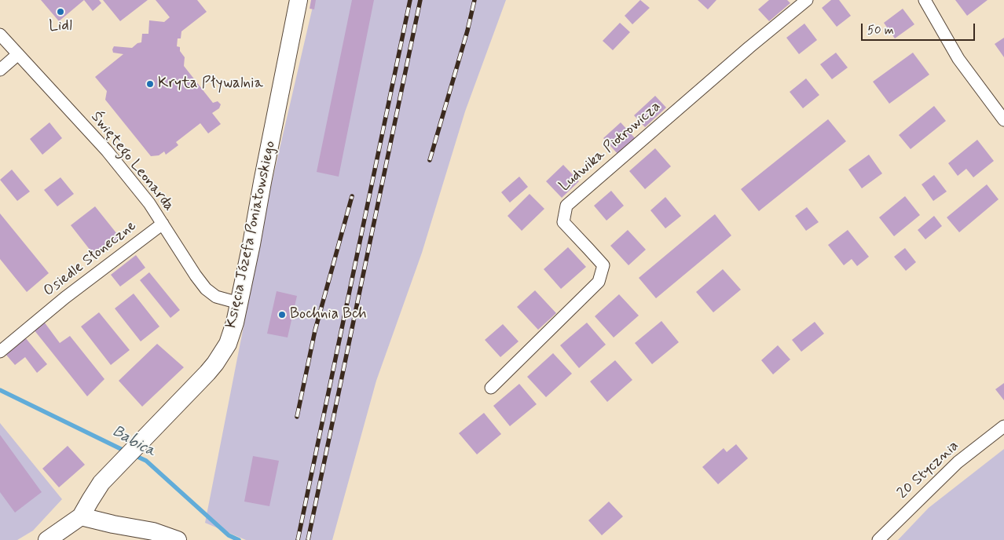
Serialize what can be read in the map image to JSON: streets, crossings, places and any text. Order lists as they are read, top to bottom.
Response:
{
  "streets": {
    "main road": ["Księcia Józefa Poniatowskiego"],
    "street": [
      "Ludwika Piotrowicza",
      "Świętego Leonarda",
      "Osiedle Słoneczne",
      "20 Stycznia"
    ]
  },
  "crossings": [
    ["Świętego Leonarda", "Księcia Józefa Poniatowskiego"],
    ["Świętego Leonarda", "Osiedle Słoneczne"]
  ],
  "water": ["Babica"],
  "places": ["Lidl", "Kryta Pływalnia", "Bochnia Bch"],
  "scale_bar": "50 m"
}
